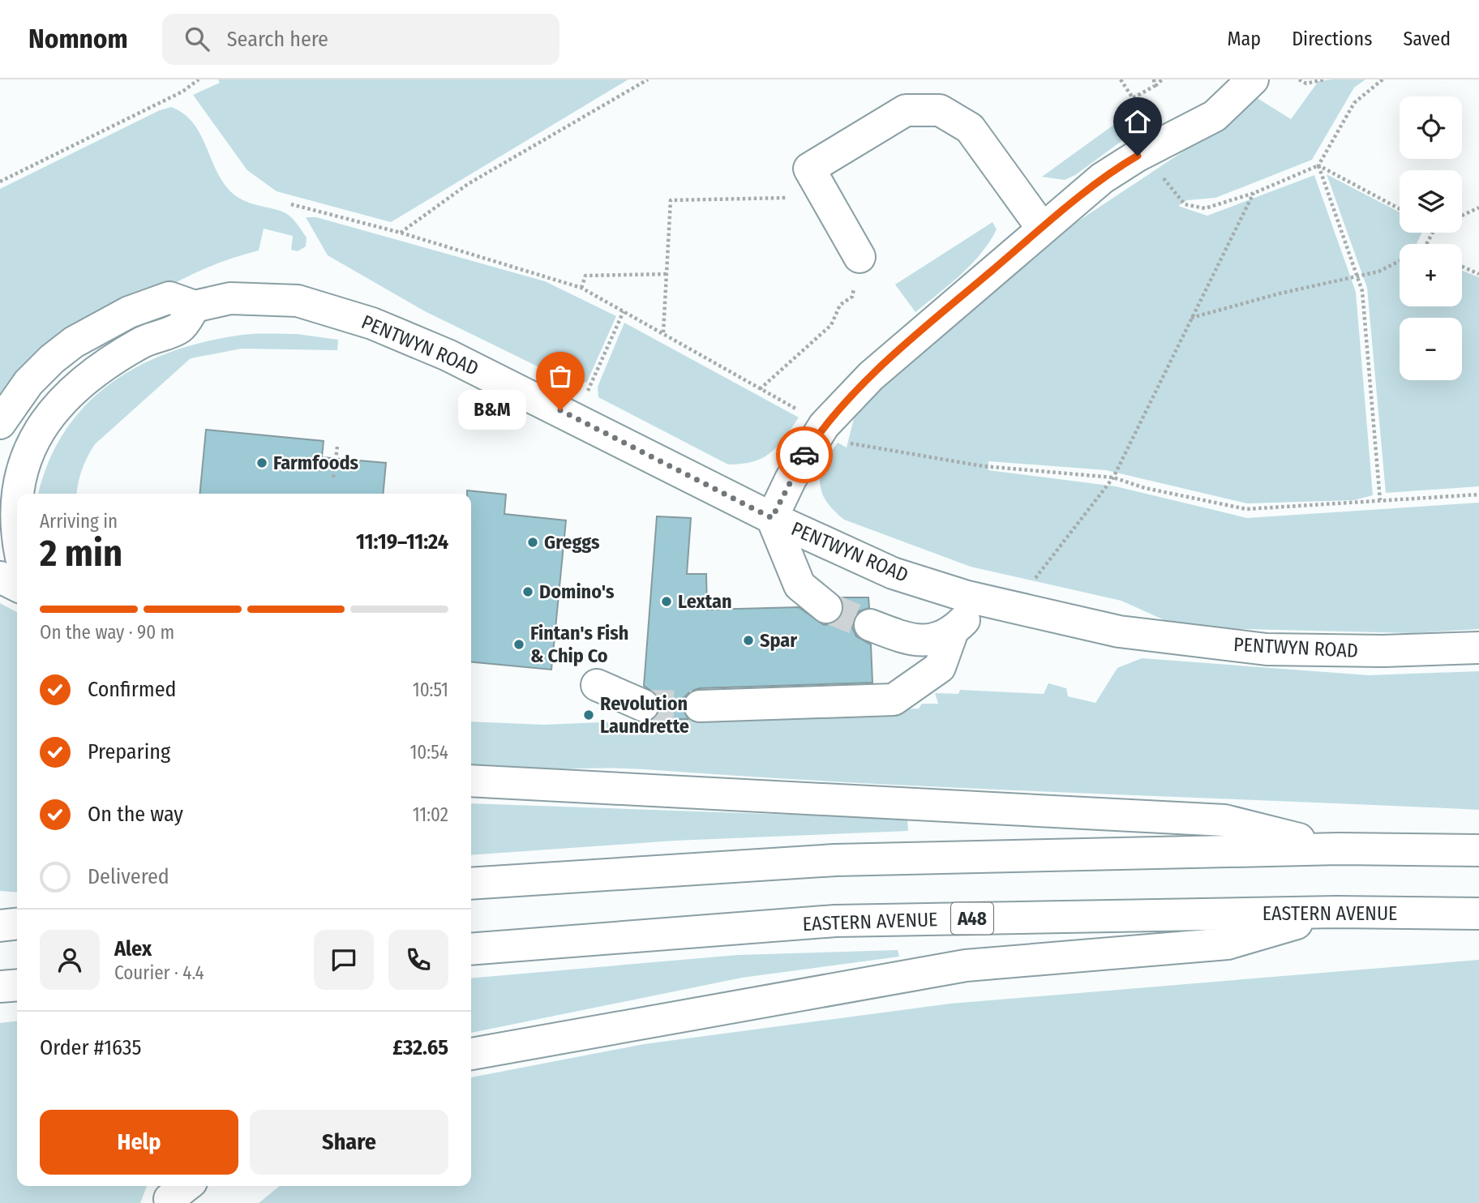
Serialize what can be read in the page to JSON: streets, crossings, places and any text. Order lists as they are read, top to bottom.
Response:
{
  "streets": {
    "main road": ["PENTWYN ROAD", "EASTERN AVENUE", "A48"]
  },
  "places": [
    "B&M",
    "Farmfoods",
    "Greggs",
    "Domino's",
    "Lextan",
    "Spar",
    "Fintan's Fish & Chip Co",
    "Revolution Laundrette"
  ],
  "page": {
    "header": "Nomnom",
    "search": "Search here",
    "nav": ["Map", "Directions", "Saved"],
    "map_buttons": ["+", "−"],
    "bubble": "B&M",
    "heading": ["2 min", "Arriving in", "11:19–11:24"],
    "panel": [
      "Alex",
      "Courier · 4.4",
      "Order #1635",
      "£32.65"
    ],
    "bar": "On the way · 90 m",
    "list": [
      ["Confirmed", "10:51"],
      ["Preparing", "10:54"],
      ["On the way", "11:02"],
      "Delivered"
    ],
    "buttons": ["Help", "Share"]
  }
}
